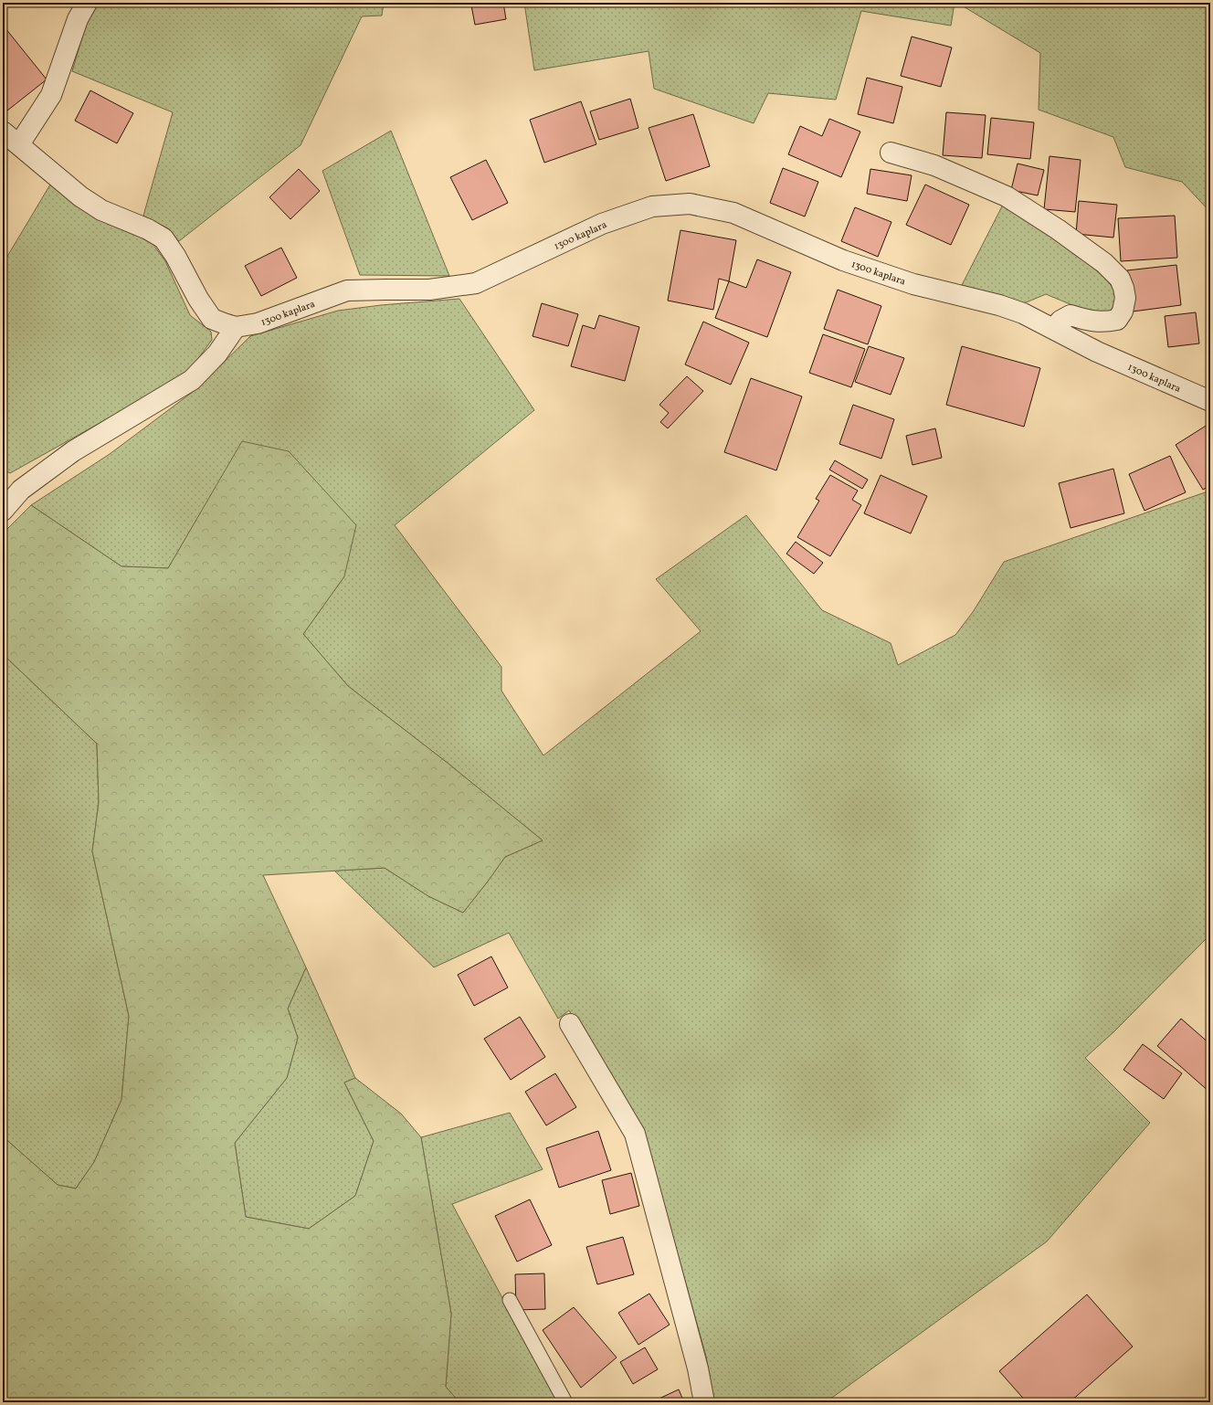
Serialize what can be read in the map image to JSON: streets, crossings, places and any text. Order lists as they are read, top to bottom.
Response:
{
  "streets": {
    "street": ["1300 kaplara"]
  }
}
